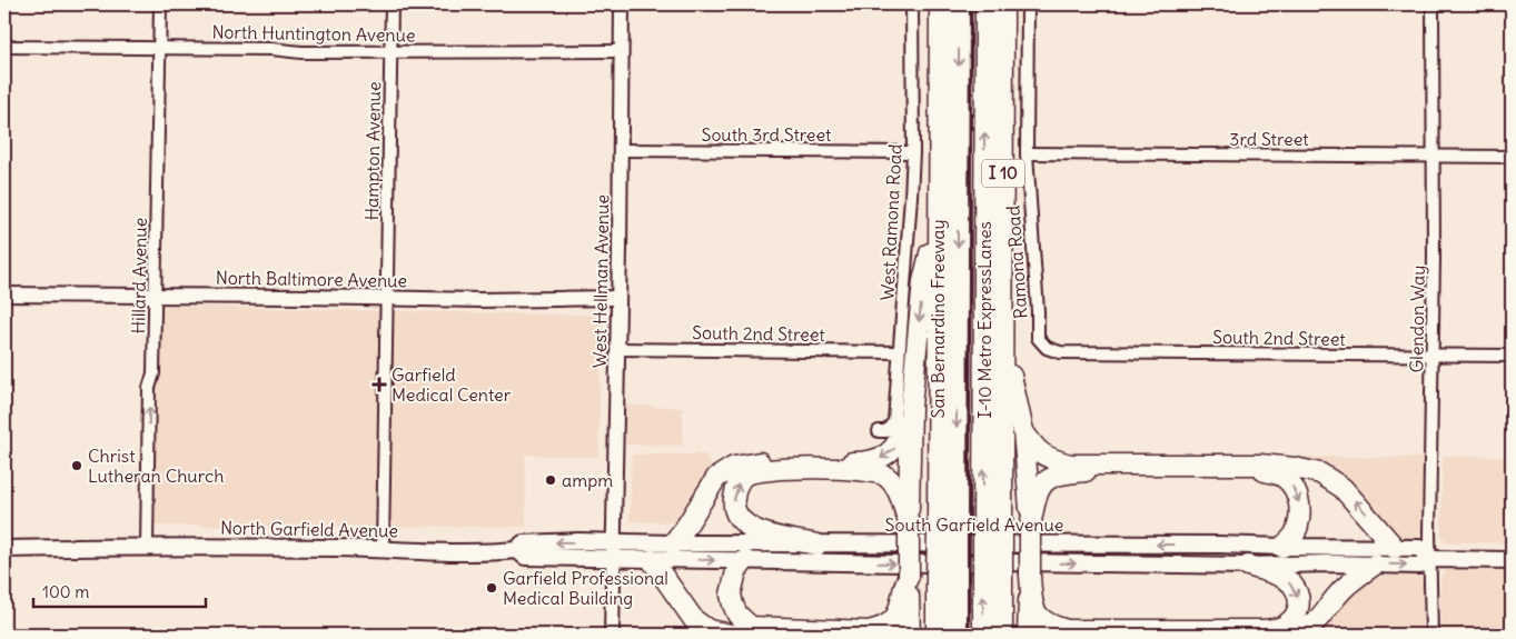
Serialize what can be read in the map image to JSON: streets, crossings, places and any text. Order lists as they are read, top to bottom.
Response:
{
  "streets": {
    "highway": ["I 10", "San Bernardino Freeway", "I-10 Metro ExpressLanes"],
    "main road": ["South Garfield Avenue", "North Garfield Avenue"],
    "street": [
      "North Huntington Avenue",
      "South 3rd Street",
      "3rd Street",
      "Hampton Avenue",
      "West Ramona Road",
      "Ramona Road",
      "Hillard Avenue",
      "North Baltimore Avenue",
      "West Hellman Avenue",
      "Glendon Way",
      "South 2nd Street"
    ]
  },
  "crossings": [
    ["North Huntington Avenue", "Hampton Avenue"],
    ["North Huntington Avenue", "Hillard Avenue"],
    ["North Huntington Avenue", "West Hellman Avenue"],
    ["South 3rd Street", "West Ramona Road"],
    ["South 3rd Street", "West Hellman Avenue"],
    ["3rd Street", "Ramona Road"],
    ["3rd Street", "Glendon Way"],
    ["Hampton Avenue", "North Baltimore Avenue"],
    ["I 10", "I-10 Metro ExpressLanes"],
    ["West Ramona Road", "South 2nd Street"],
    ["Ramona Road", "South 2nd Street"],
    ["Hillard Avenue", "North Baltimore Avenue"],
    ["Hillard Avenue", "North Garfield Avenue"],
    ["North Baltimore Avenue", "West Hellman Avenue"],
    ["West Hellman Avenue", "South 2nd Street"],
    ["West Hellman Avenue", "South Garfield Avenue"],
    ["West Hellman Avenue", "North Garfield Avenue"],
    ["San Bernardino Freeway", "I-10 Metro ExpressLanes"],
    ["Glendon Way", "South 2nd Street"],
    ["Glendon Way", "South Garfield Avenue"],
    ["South Garfield Avenue", "North Garfield Avenue"]
  ],
  "one_way": ["Hillard Avenue"],
  "places": {
    "health": ["Garfield Medical Center"],
    "other": ["Christ Lutheran Church", "ampm", "Garfield Professional Medical Building"]
  },
  "scale_bar": "100 m"
}
